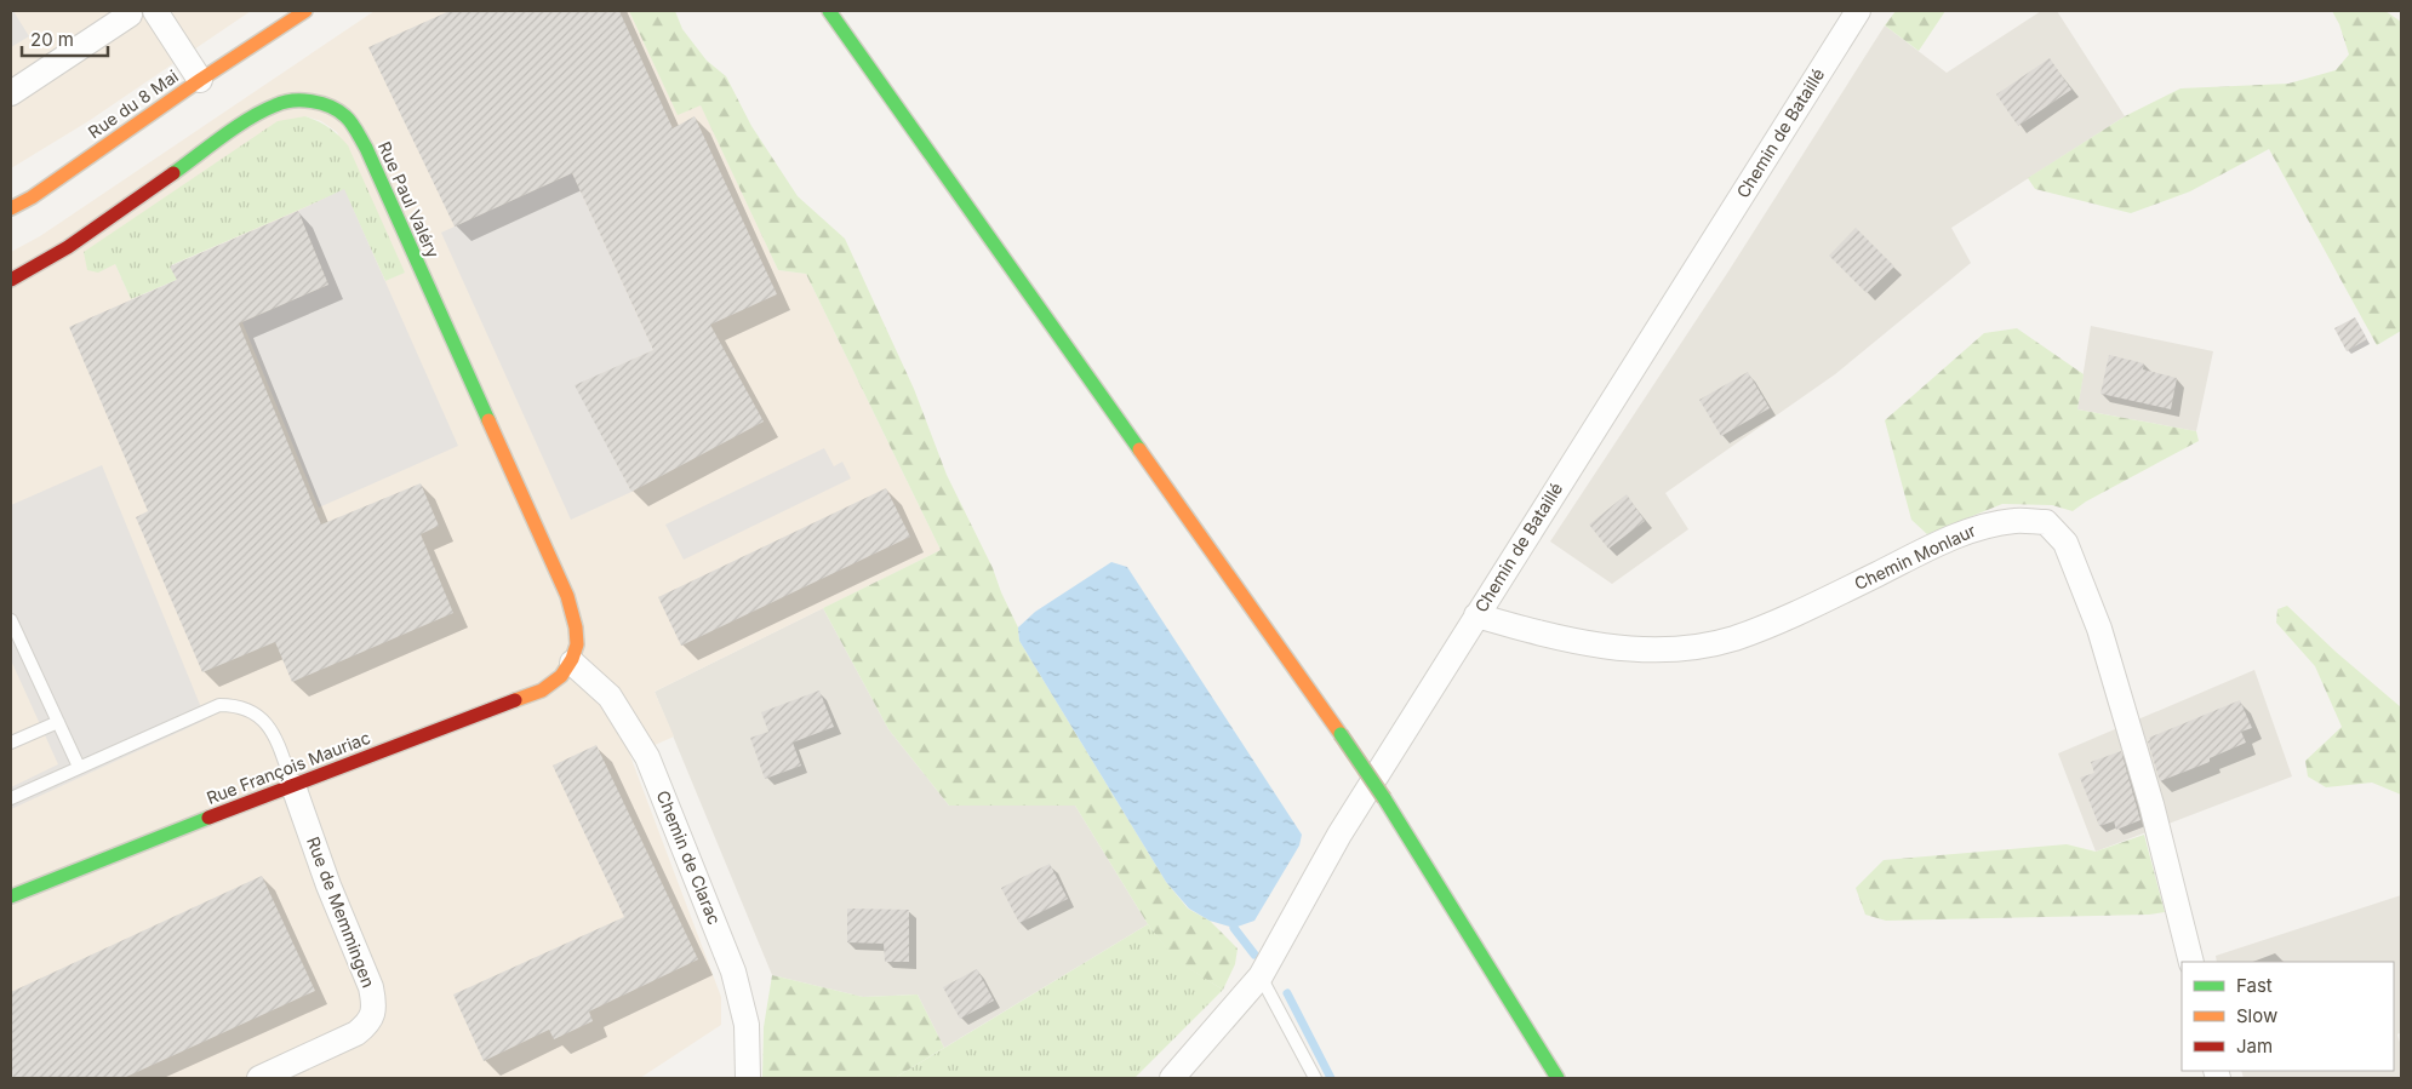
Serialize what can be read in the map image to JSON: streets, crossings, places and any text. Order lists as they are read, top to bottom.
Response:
{
  "streets": {
    "main road": ["Rue du 8 Mai", "Rue Paul Valéry", "Rue François Mauriac"],
    "street": [
      "Chemin de Bataillé",
      "Chemin Monlaur",
      "Chemin de Clarac",
      "Rue de Memmingen"
    ]
  },
  "crossings": [
    ["Chemin de Bataillé", "Chemin Monlaur"],
    ["Rue Paul Valéry", "Rue François Mauriac"],
    ["Rue Paul Valéry", "Chemin de Clarac"],
    ["Rue François Mauriac", "Chemin de Clarac"],
    ["Rue François Mauriac", "Rue de Memmingen"]
  ],
  "legend": ["Fast", "Slow", "Jam"],
  "scale_bar": "20 m"
}
